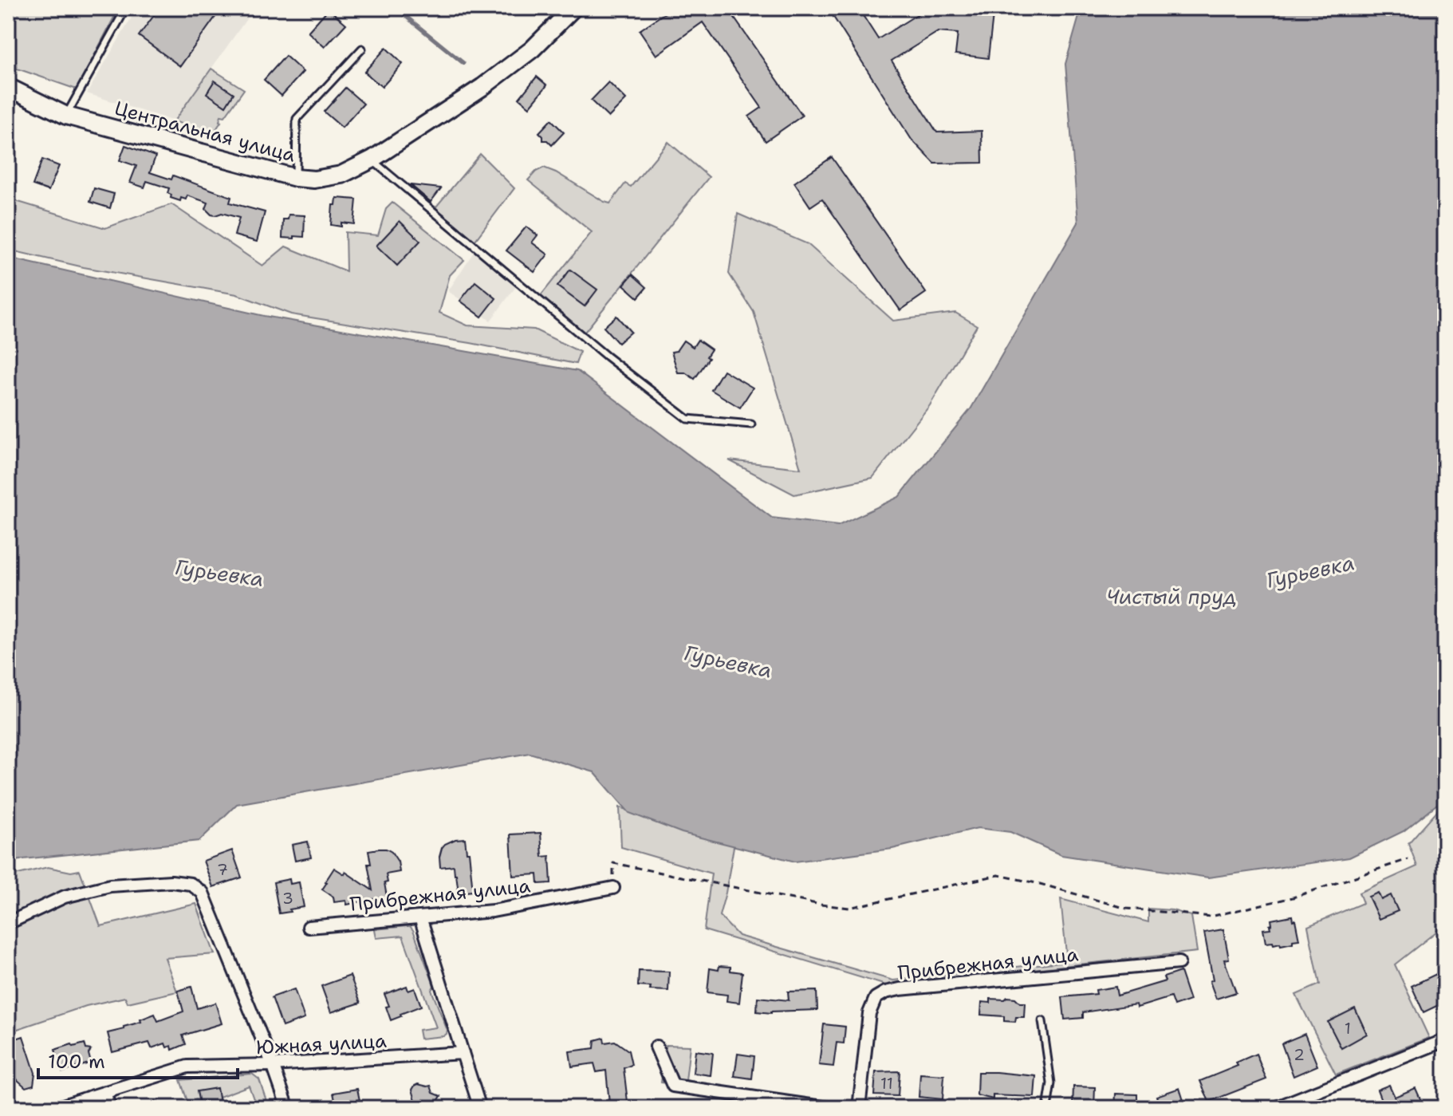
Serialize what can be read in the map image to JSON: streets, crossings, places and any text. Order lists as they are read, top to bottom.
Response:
{
  "streets": {
    "main road": ["Центральная улица"],
    "street": ["Прибрежная улица", "Южная улица"]
  },
  "water": ["Гурьевка", "Чистый пруд"],
  "house_numbers": [
    "7",
    "3",
    "1",
    "2",
    "11"
  ],
  "scale_bar": "100 m"
}
